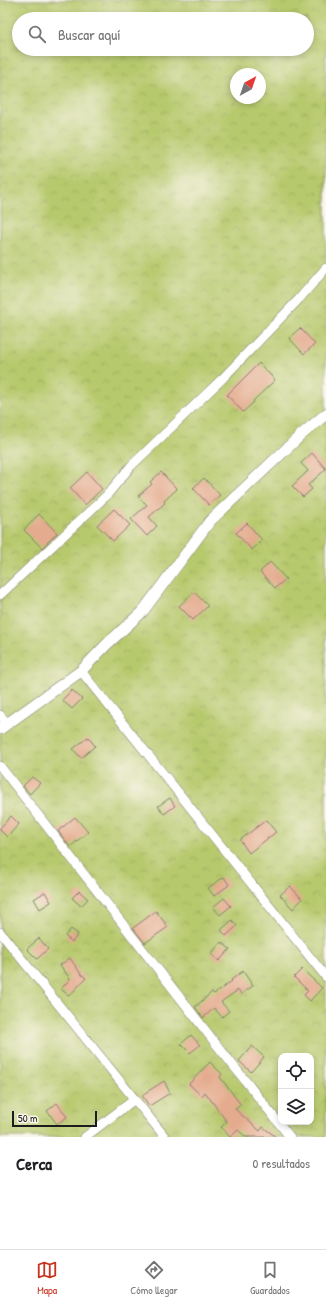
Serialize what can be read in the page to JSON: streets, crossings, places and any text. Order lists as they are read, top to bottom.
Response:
{
  "scale_bar": "50 m",
  "north": "top right",
  "page": {
    "search": "Buscar aquí",
    "scale": "50 m",
    "heading": ["Cerca", "0 resultados"],
    "nav": ["Mapa", "Cómo llegar", "Guardados"]
  }
}
